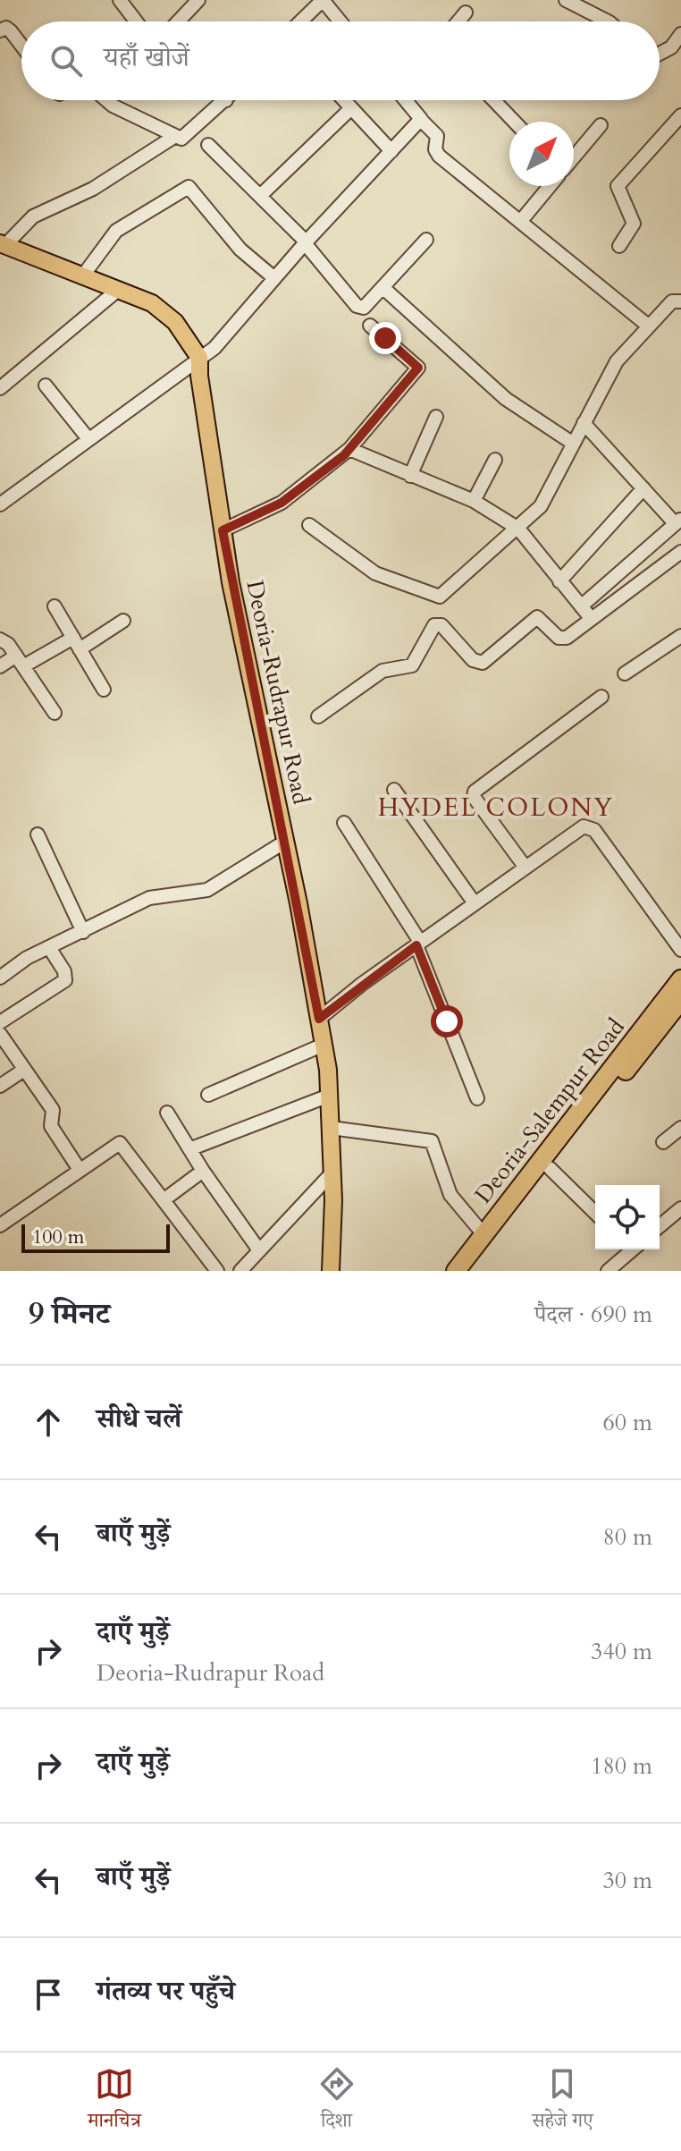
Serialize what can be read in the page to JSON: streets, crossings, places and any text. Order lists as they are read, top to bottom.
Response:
{
  "streets": {
    "highway": ["Deoria-Salempur Road"],
    "main road": ["Deoria-Rudrapur Road"]
  },
  "districts": ["HYDEL COLONY"],
  "scale_bar": "100 m",
  "north": "top right",
  "page": {
    "search": "यहाँ खोजें",
    "scale": "100 m",
    "heading": ["9 मिनट", "पैदल · 690 m"],
    "list": [
      ["सीधे चलें", "60 m"],
      ["बाएँ मुड़ें", "80 m"],
      ["दाएँ मुड़ें", "Deoria-Rudrapur Road", "340 m"],
      ["दाएँ मुड़ें", "180 m"],
      ["बाएँ मुड़ें", "30 m"],
      "गंतव्य पर पहुँचे"
    ],
    "nav": ["मानचित्र", "दिशा", "सहेजे गए"]
  }
}
